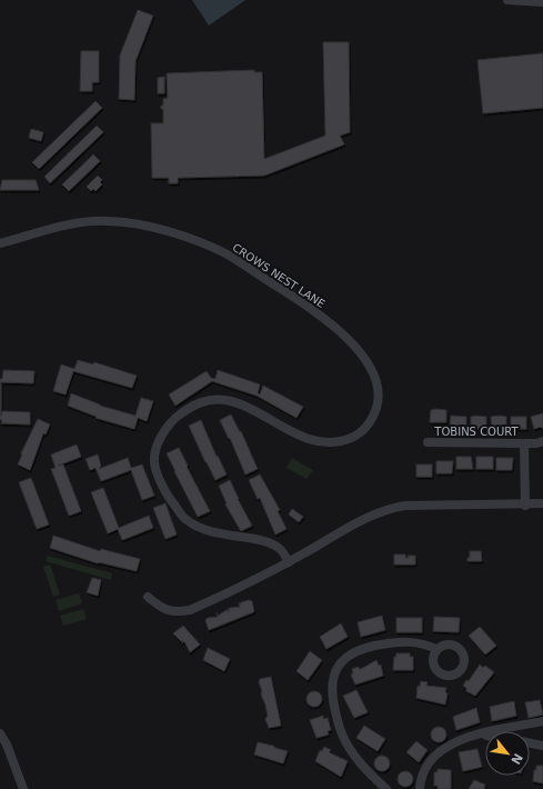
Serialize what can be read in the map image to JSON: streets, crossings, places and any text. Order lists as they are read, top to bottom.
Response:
{
  "streets": {
    "street": ["CROWS NEST LANE", "TOBINS COURT"]
  },
  "north": "bottom right"
}
